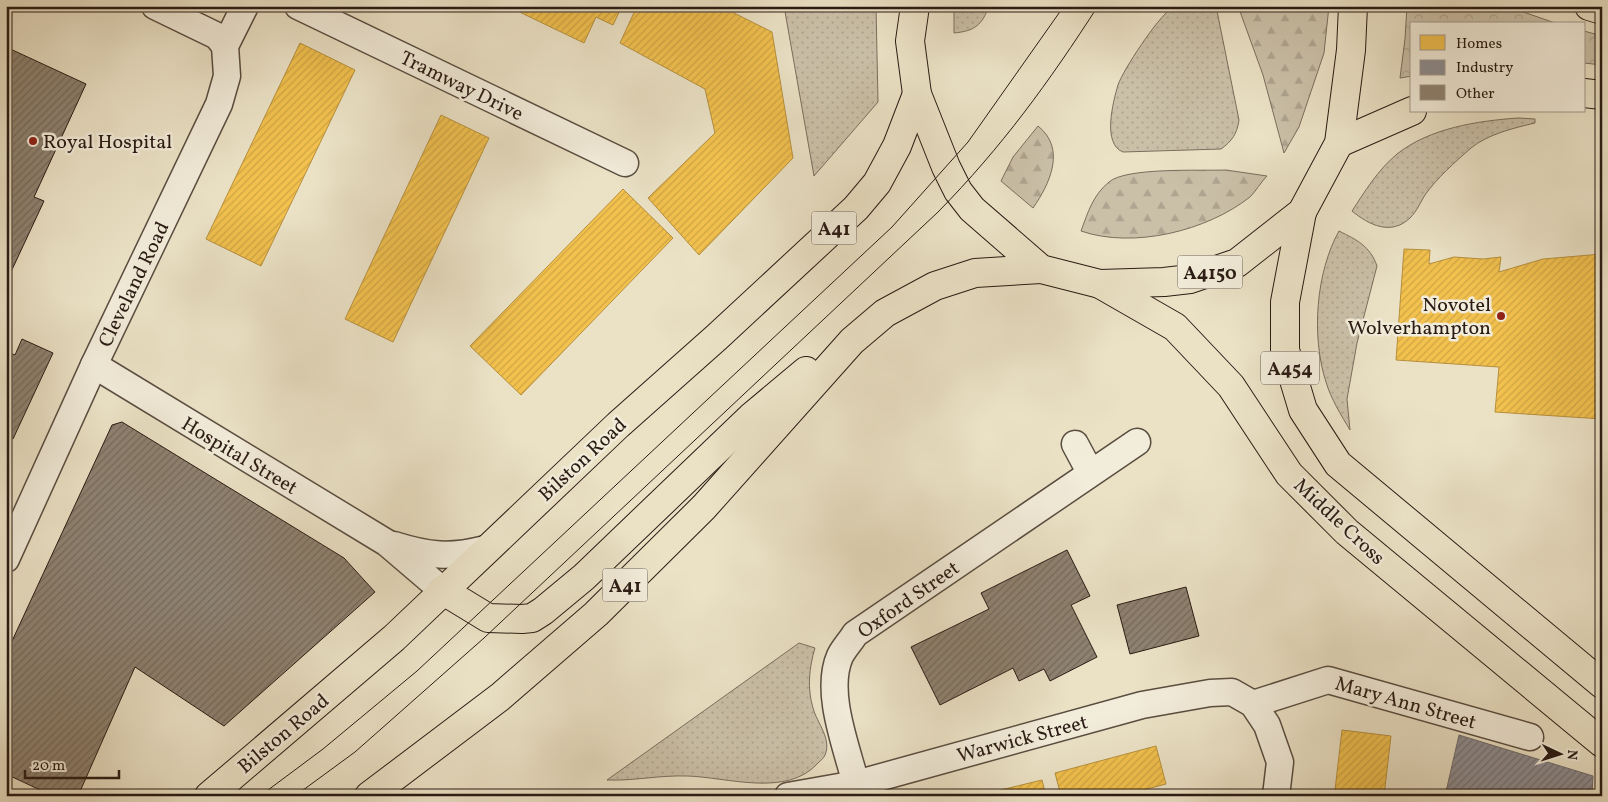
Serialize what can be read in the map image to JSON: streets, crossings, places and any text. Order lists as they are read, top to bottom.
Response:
{
  "streets": {
    "highway": [
      "A41",
      "A4150",
      "A454",
      "Bilston Road",
      "Middle Cross"
    ],
    "street": [
      "Tramway Drive",
      "Cleveland Road",
      "Hospital Street",
      "Oxford Street",
      "Mary Ann Street",
      "Warwick Street"
    ]
  },
  "crossings": [
    ["A41", "A4150"],
    ["A4150", "Bilston Road"],
    ["A4150", "Middle Cross"],
    ["Cleveland Road", "Hospital Street"],
    ["Oxford Street", "Warwick Street"],
    ["Mary Ann Street", "Warwick Street"]
  ],
  "places": ["Royal Hospital", "Novotel Wolverhampton"],
  "legend": ["Homes", "Industry", "Other"],
  "scale_bar": "20 m",
  "north": "right"
}
